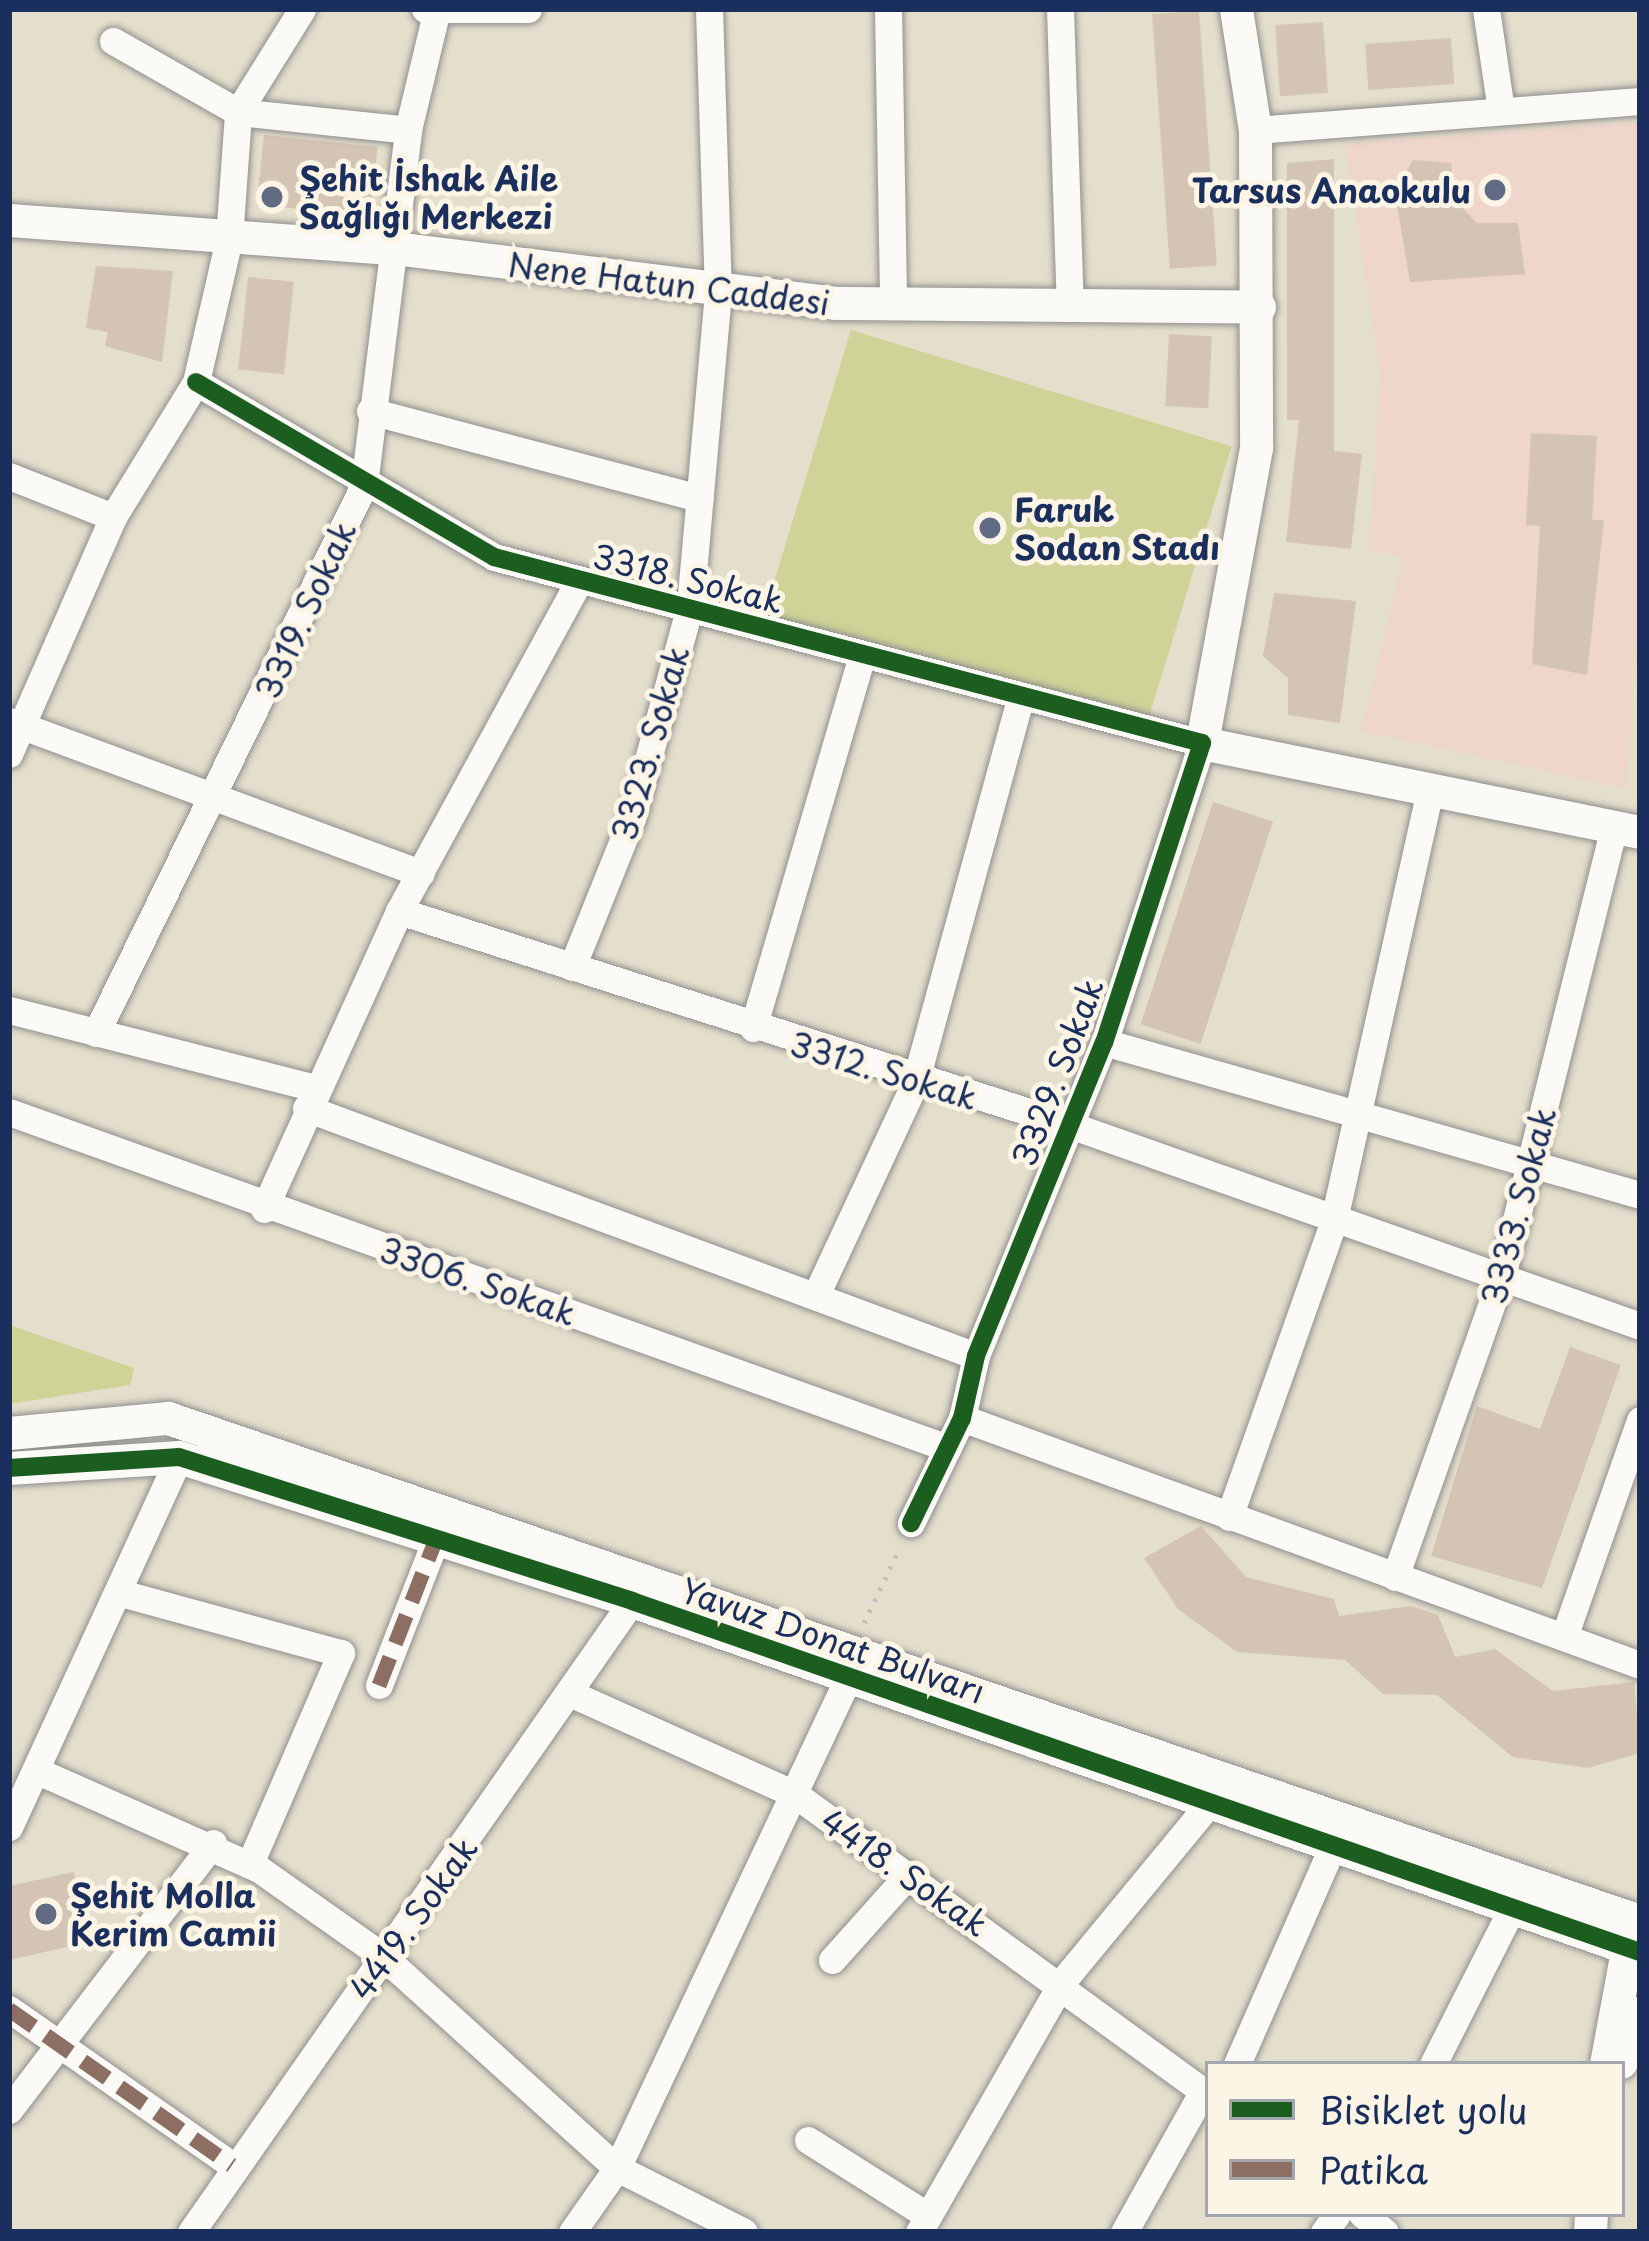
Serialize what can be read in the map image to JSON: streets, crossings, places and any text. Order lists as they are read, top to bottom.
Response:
{
  "streets": {
    "street": [
      "Nene Hatun Caddesi",
      "3318. Sokak",
      "3319. Sokak",
      "3323. Sokak",
      "3312. Sokak",
      "3329. Sokak",
      "3333. Sokak",
      "3306. Sokak",
      "Yavuz Donat Bulvarı",
      "4418. Sokak",
      "4419. Sokak"
    ]
  },
  "crossings": [
    ["Nene Hatun Caddesi", "3319. Sokak"],
    ["Nene Hatun Caddesi", "3323. Sokak"],
    ["3318. Sokak", "3319. Sokak"],
    ["3318. Sokak", "3323. Sokak"],
    ["3318. Sokak", "3329. Sokak"],
    ["3323. Sokak", "3312. Sokak"],
    ["3312. Sokak", "3329. Sokak"],
    ["3312. Sokak", "3333. Sokak"],
    ["3329. Sokak", "3306. Sokak"],
    ["Yavuz Donat Bulvarı", "4419. Sokak"],
    ["4418. Sokak", "4419. Sokak"]
  ],
  "places": [
    "Tarsus Anaokulu",
    "Şehit İshak Aile Sağlığı Merkezi",
    "Faruk Sodan Stadı",
    "Şehit Molla Kerim Camii"
  ],
  "legend": ["Bisiklet yolu", "Patika"]
}
